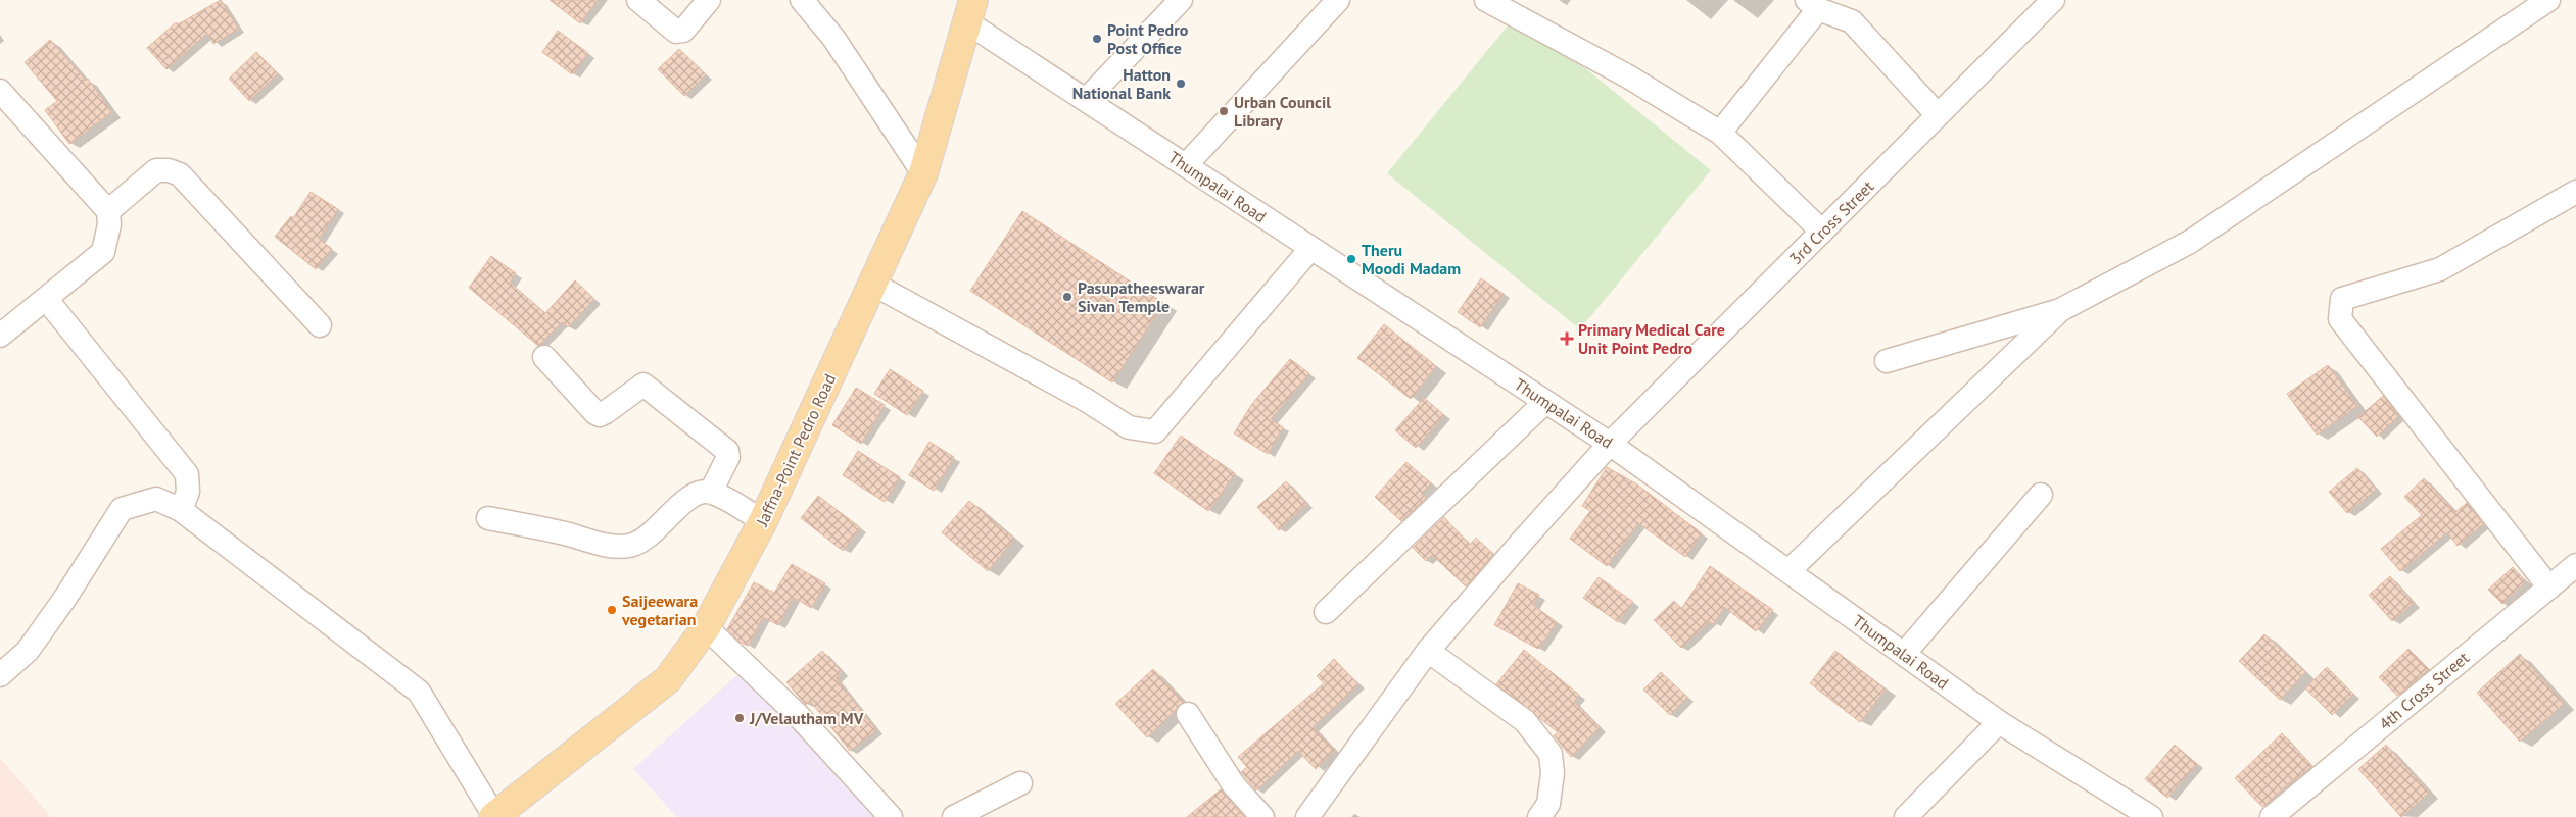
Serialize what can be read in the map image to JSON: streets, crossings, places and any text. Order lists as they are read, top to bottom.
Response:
{
  "streets": {
    "main road": ["Jaffna-Point Pedro Road"],
    "street": ["Thumpalai Road", "3rd Cross Street", "4th Cross Street"]
  },
  "crossings": [
    ["Thumpalai Road", "3rd Cross Street"],
    ["Thumpalai Road", "Jaffna-Point Pedro Road"]
  ],
  "places": {
    "other": [
      "Point Pedro Post Office",
      "Hatton National Bank",
      "Urban Council Library",
      "Theru Moodi Madam",
      "Pasupatheeswarar Sivan Temple",
      "Saijeewara vegetarian",
      "J/Velautham MV"
    ],
    "health": ["Primary Medical Care Unit Point Pedro"]
  }
}
